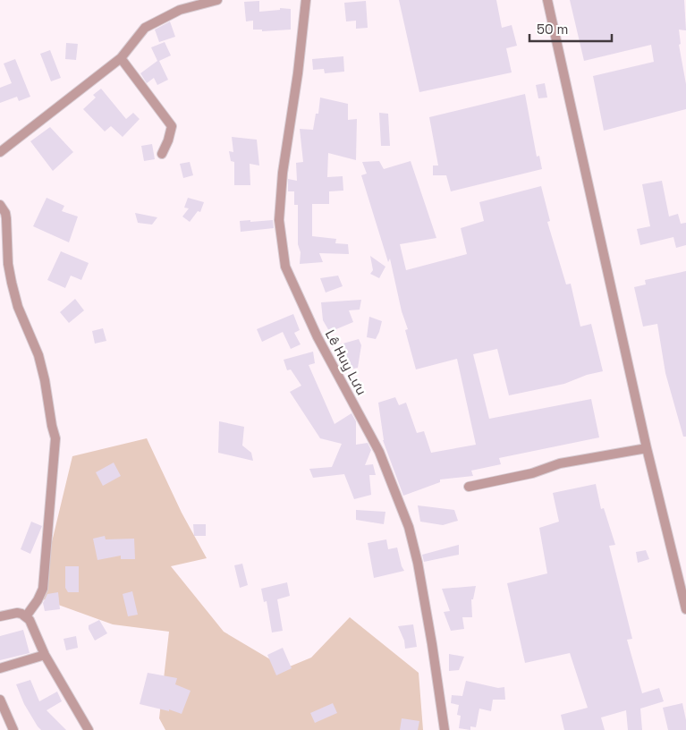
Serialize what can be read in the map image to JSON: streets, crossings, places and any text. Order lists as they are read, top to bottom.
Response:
{
  "streets": {
    "street": ["Lê Huy Lưu"]
  },
  "scale_bar": "50 m"
}
